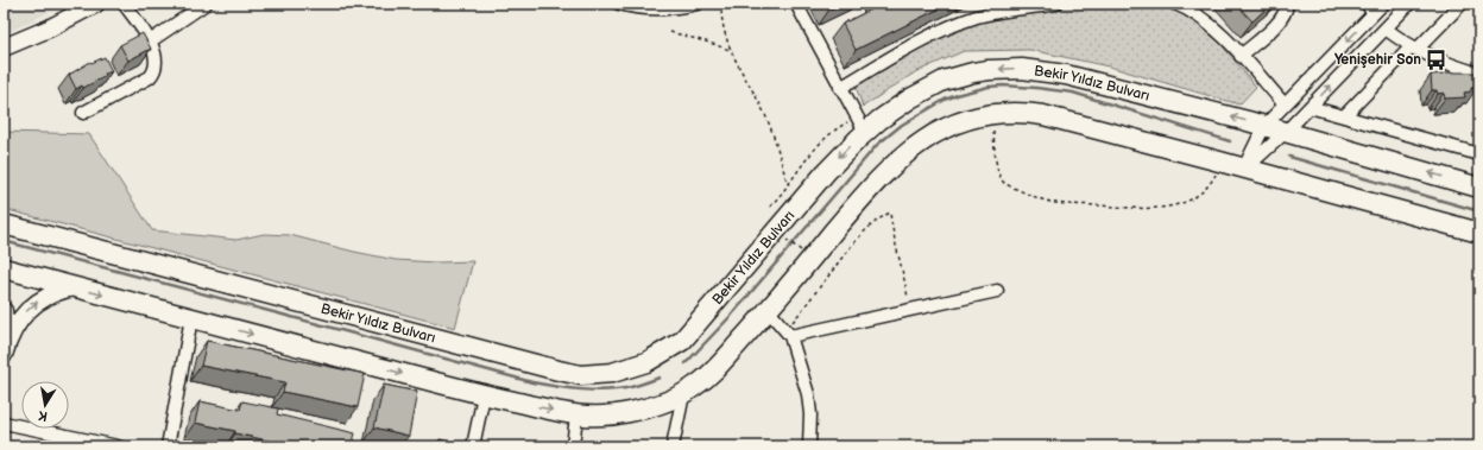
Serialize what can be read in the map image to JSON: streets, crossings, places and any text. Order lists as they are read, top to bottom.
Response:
{
  "streets": {
    "main road": ["Bekir Yıldız Bulvarı"]
  },
  "places": {
    "bus stop": ["Yenişehir Son"]
  },
  "north": "bottom"
}
